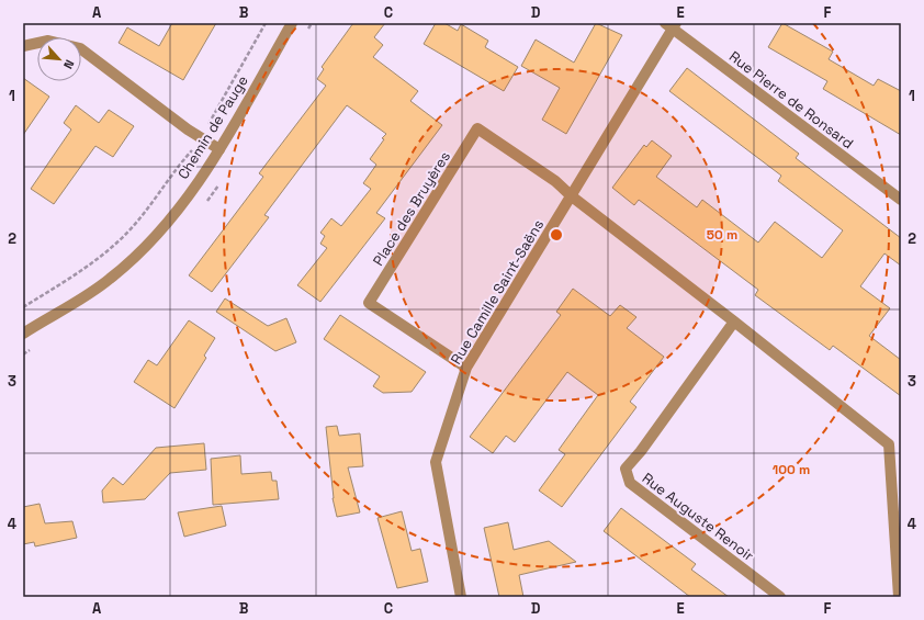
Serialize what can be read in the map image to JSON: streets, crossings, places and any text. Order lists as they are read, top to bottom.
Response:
{
  "streets": {
    "street": [
      "Rue Pierre de Ronsard",
      "Chemin de Pauge",
      "Place des Bruyères",
      "Rue Camille Saint-Saëns",
      "Rue Auguste Renoir"
    ]
  },
  "crossings": [
    ["Rue Pierre de Ronsard", "Rue Camille Saint-Saëns"],
    ["Place des Bruyères", "Rue Camille Saint-Saëns"]
  ],
  "north": "bottom right",
  "grid": {
    "columns": [
      "A",
      "B",
      "C",
      "D",
      "E",
      "F"
    ],
    "rows": [
      "1",
      "2",
      "3",
      "4"
    ]
  },
  "rings": ["50 m", "100 m"]
}
